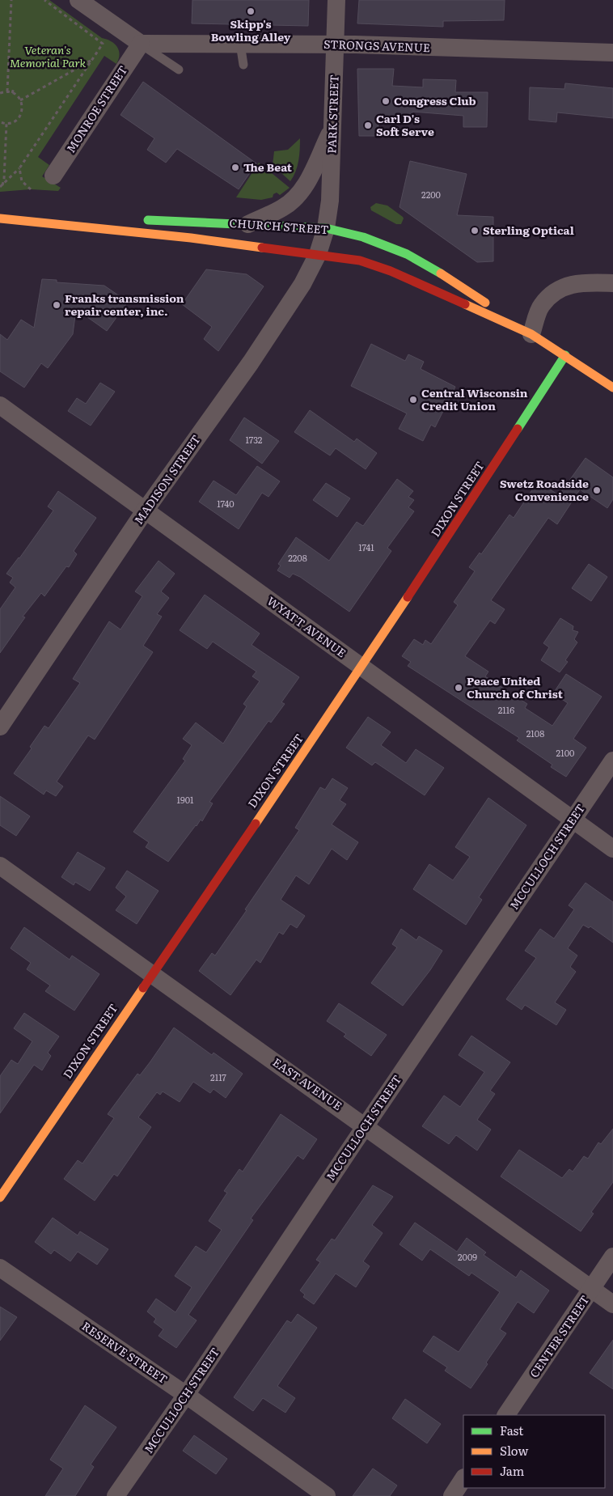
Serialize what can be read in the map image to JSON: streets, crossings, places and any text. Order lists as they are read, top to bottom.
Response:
{
  "streets": {
    "main road": ["CHURCH STREET", "DIXON STREET"],
    "street": [
      "STRONGS AVENUE",
      "MONROE STREET",
      "PARK STREET",
      "MADISON STREET",
      "WYATT AVENUE",
      "MCCULLOCH STREET",
      "EAST AVENUE",
      "CENTER STREET",
      "RESERVE STREET"
    ]
  },
  "crossings": [
    ["STRONGS AVENUE", "MONROE STREET"],
    ["STRONGS AVENUE", "PARK STREET"],
    ["PARK STREET", "CHURCH STREET"],
    ["PARK STREET", "MADISON STREET"],
    ["CHURCH STREET", "MADISON STREET"],
    ["MADISON STREET", "WYATT AVENUE"],
    ["DIXON STREET", "WYATT AVENUE"],
    ["DIXON STREET", "EAST AVENUE"],
    ["WYATT AVENUE", "MCCULLOCH STREET"],
    ["MCCULLOCH STREET", "EAST AVENUE"],
    ["MCCULLOCH STREET", "RESERVE STREET"],
    ["EAST AVENUE", "CENTER STREET"]
  ],
  "parks": ["Veteran's Memorial Park"],
  "places": [
    "Skipp's Bowling Alley",
    "Congress Club",
    "Carl D's Soft Serve",
    "The Beat",
    "Sterling Optical",
    "Franks transmission repair center, inc.",
    "Central Wisconsin Credit Union",
    "Swetz Roadside Convenience",
    "Peace United Church of Christ"
  ],
  "house_numbers": [
    "2200",
    "1732",
    "1740",
    "1741",
    "2208",
    "2116",
    "2108",
    "2100",
    "1901",
    "2117",
    "2009"
  ],
  "legend": ["Fast", "Slow", "Jam"]
}
